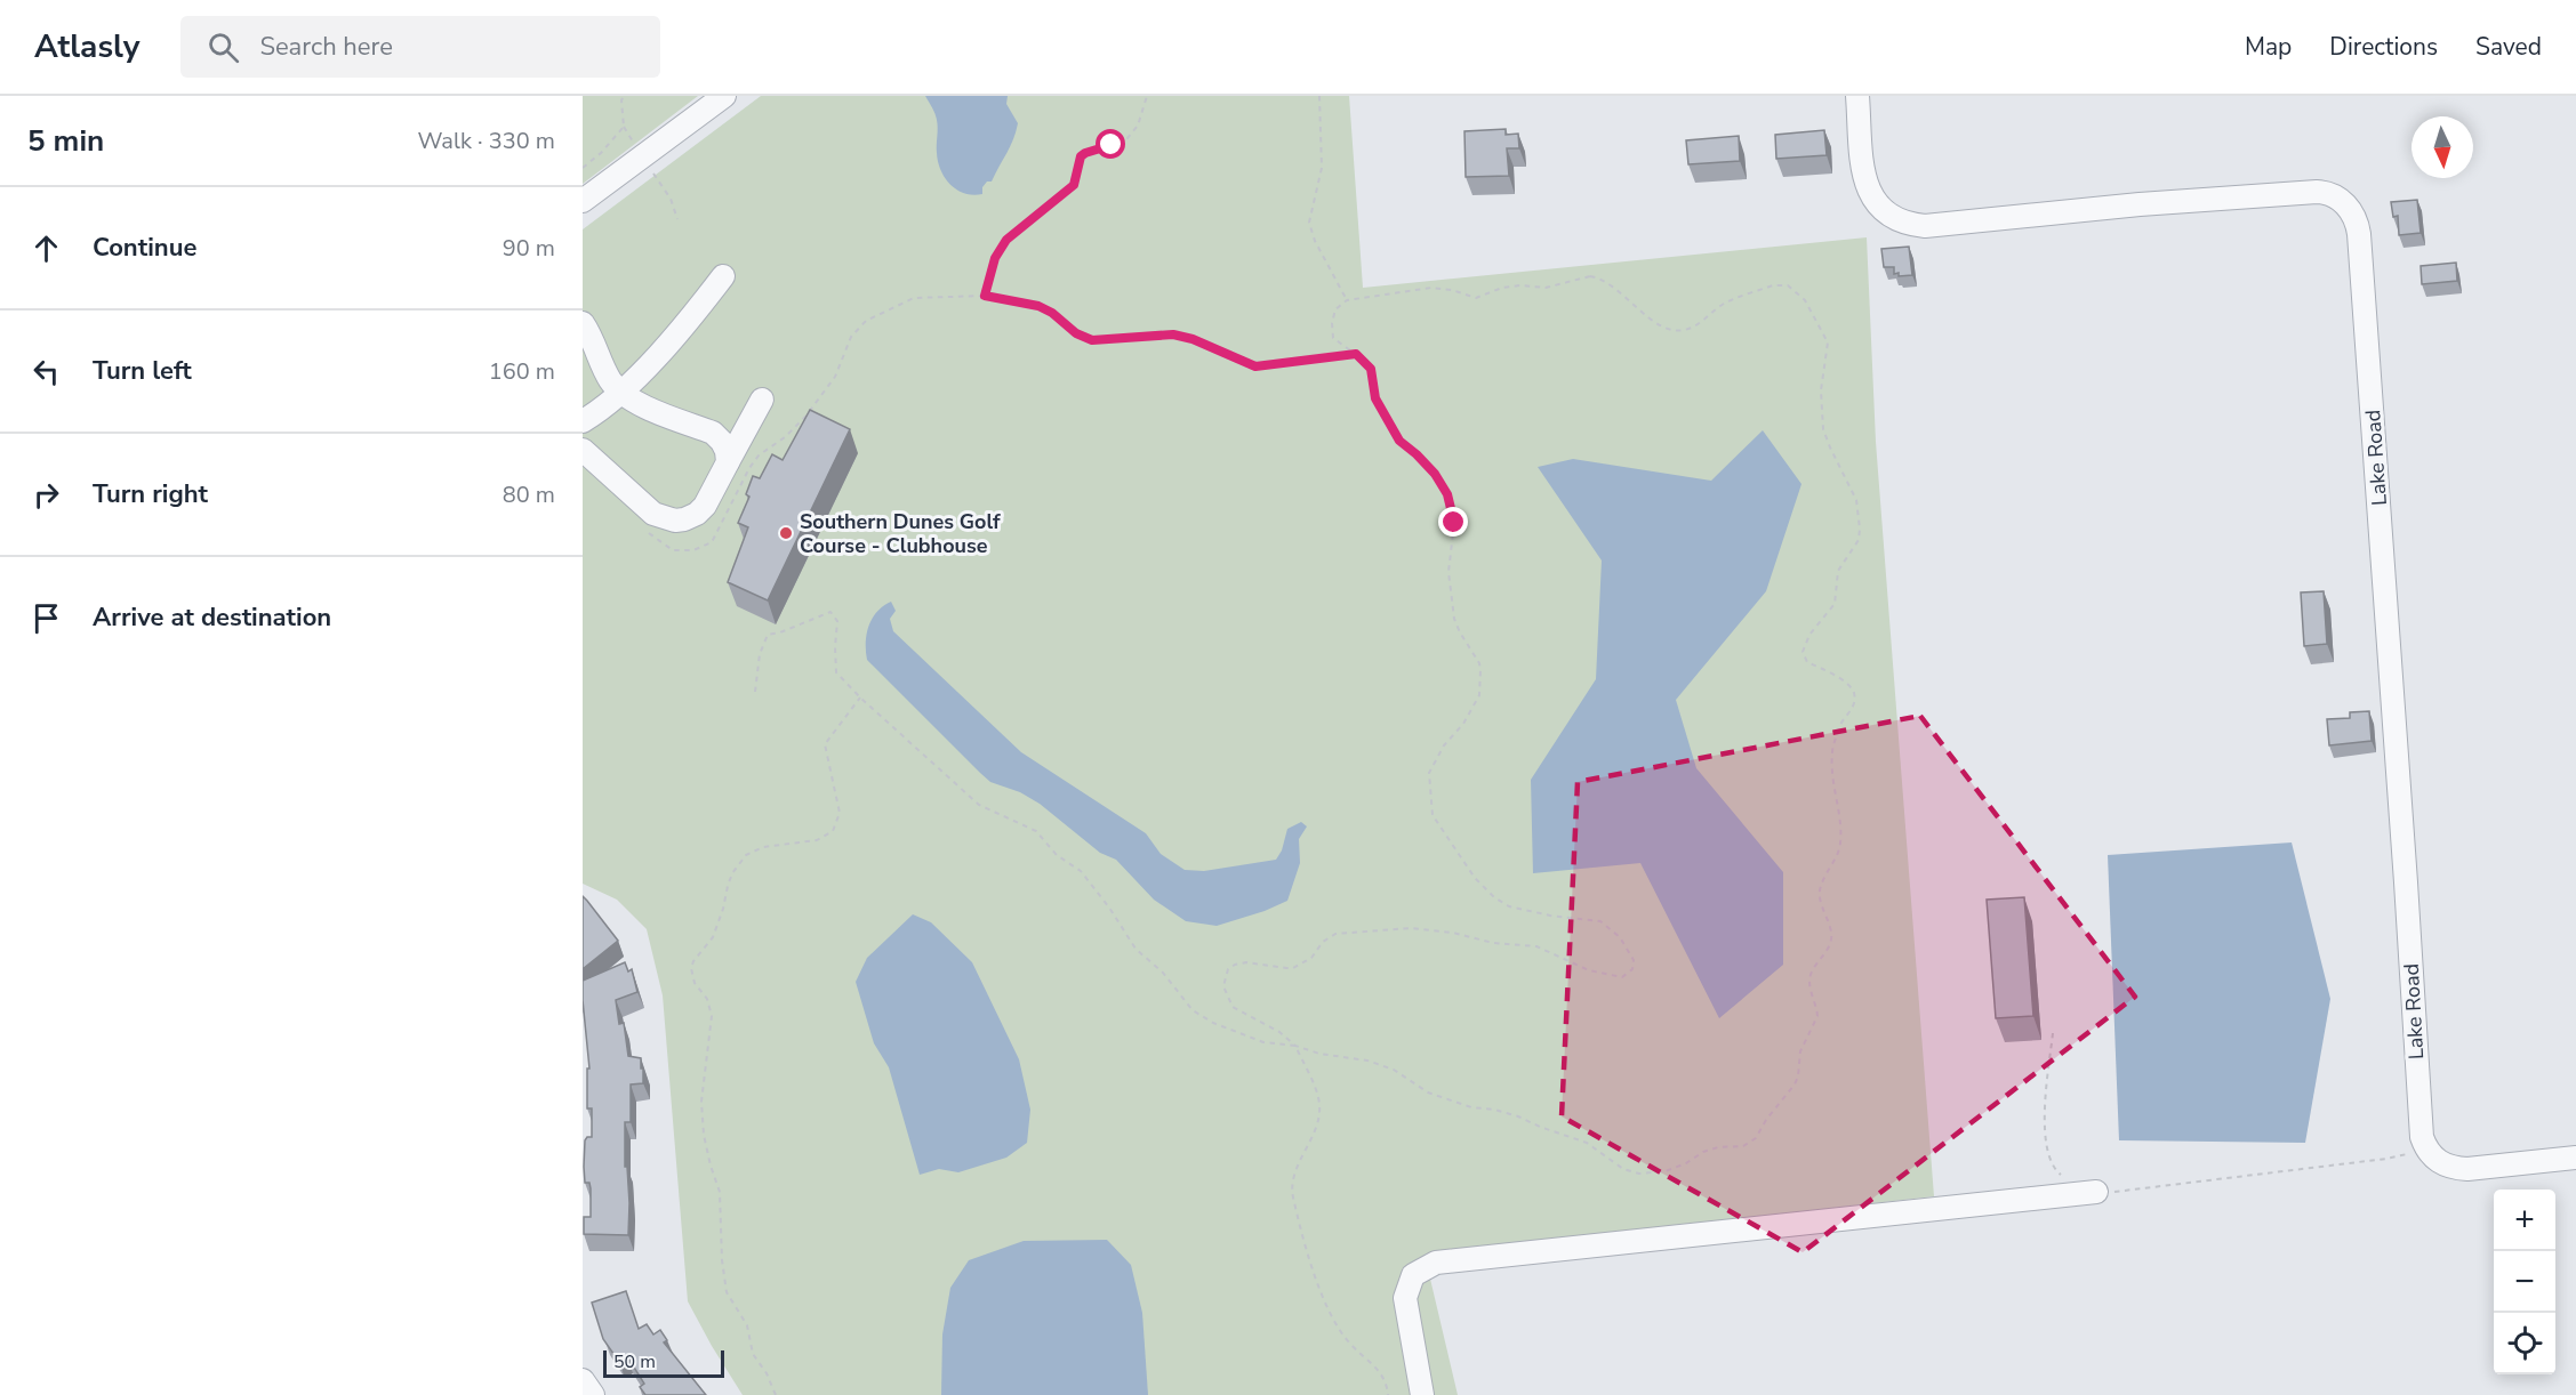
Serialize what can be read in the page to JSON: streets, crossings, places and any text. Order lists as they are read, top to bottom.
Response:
{
  "streets": {
    "street": ["Lake Road"]
  },
  "places": ["Southern Dunes Golf Course - Clubhouse"],
  "scale_bar": "50 m",
  "north": "bottom",
  "page": {
    "header": "Atlasly",
    "search": "Search here",
    "nav": ["Map", "Directions", "Saved"],
    "heading": ["5 min", "Walk · 330 m"],
    "list": [
      ["Continue", "90 m"],
      ["Turn left", "160 m"],
      ["Turn right", "80 m"],
      "Arrive at destination"
    ],
    "map_buttons": ["+", "−"],
    "scale": "50 m"
  }
}
